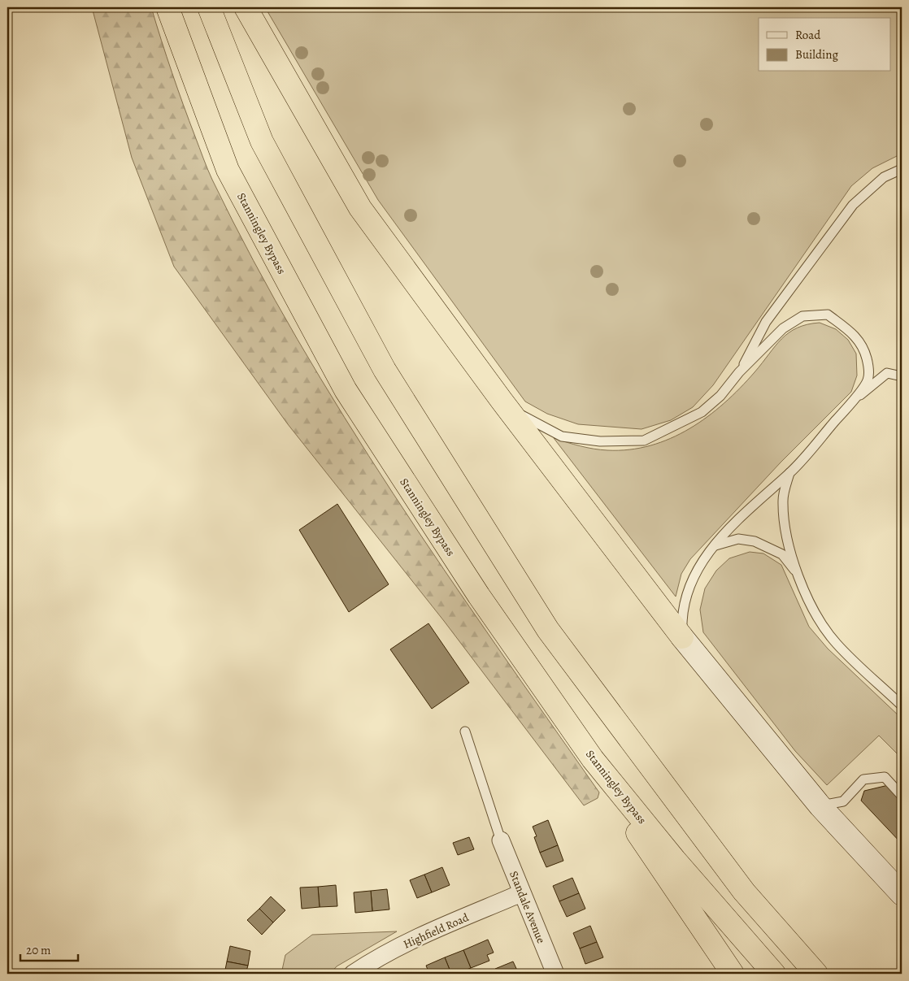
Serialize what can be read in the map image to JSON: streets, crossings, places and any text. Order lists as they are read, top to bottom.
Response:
{
  "streets": {
    "highway": ["Stanningley Bypass"],
    "street": ["Standale Avenue", "Highfield Road"]
  },
  "crossings": [
    ["Standale Avenue", "Highfield Road"]
  ],
  "legend": ["Road", "Building"],
  "scale_bar": "20 m"
}
